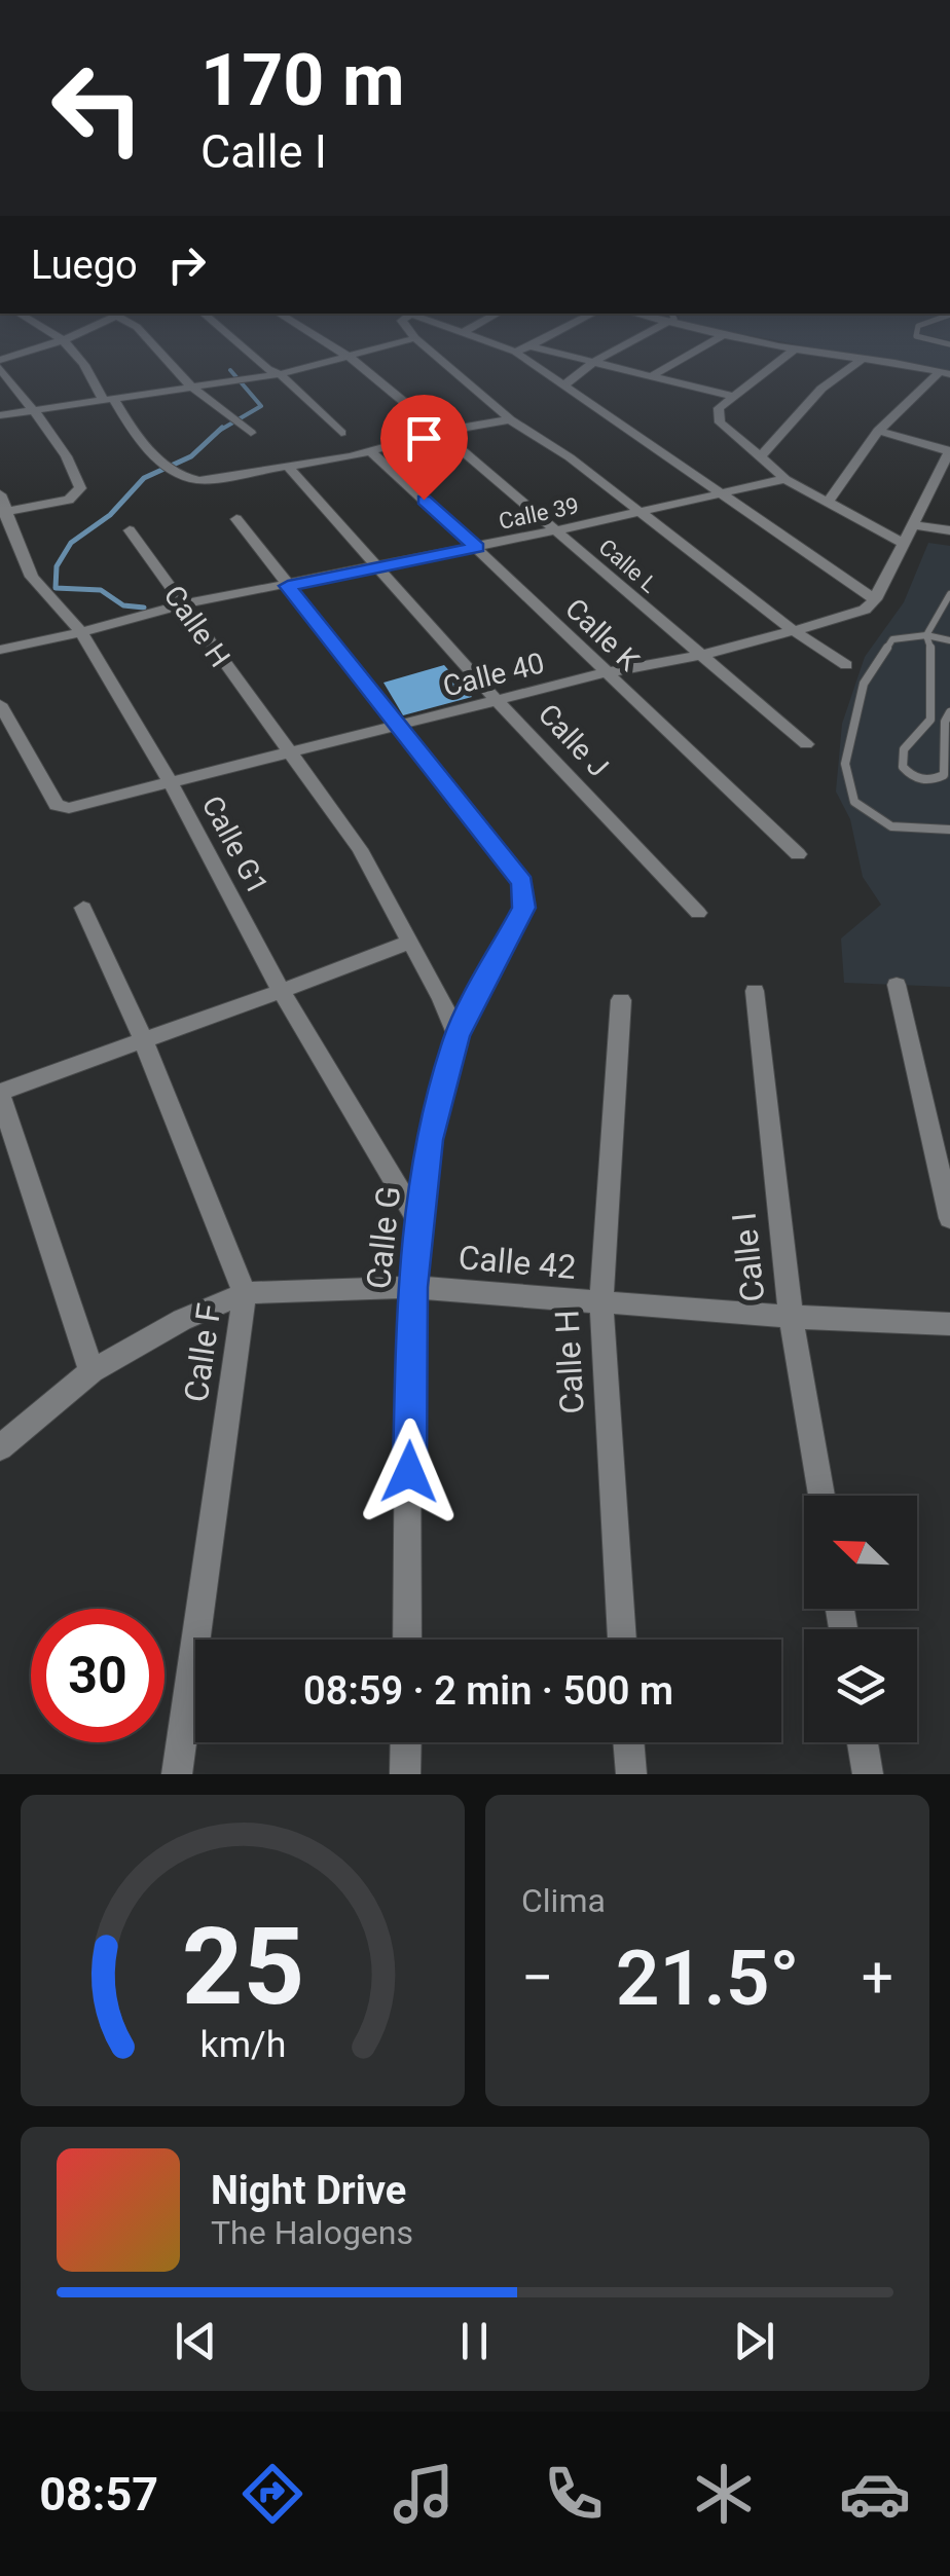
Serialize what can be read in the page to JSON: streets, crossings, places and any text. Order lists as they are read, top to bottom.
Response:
{
  "streets": {
    "street": [
      "Calle 39",
      "Calle L",
      "Calle H",
      "Calle K",
      "Calle 40",
      "Calle J",
      "Calle G1",
      "Calle G",
      "Calle I",
      "Calle 42",
      "Calle F"
    ]
  },
  "crossings": [
    ["Calle 39", "Calle L"],
    ["Calle 39", "Calle H"],
    ["Calle 39", "Calle K"],
    ["Calle 39", "Calle J"],
    ["Calle 39", "Calle G1"],
    ["Calle L", "Calle 40"],
    ["Calle H", "Calle 40"],
    ["Calle H", "Calle G"],
    ["Calle H", "Calle 42"],
    ["Calle K", "Calle 40"],
    ["Calle 40", "Calle J"],
    ["Calle 40", "Calle G1"],
    ["Calle 40", "Calle G"],
    ["Calle G1", "Calle G"],
    ["Calle G", "Calle 42"],
    ["Calle I", "Calle 42"],
    ["Calle 42", "Calle F"]
  ],
  "north": "top left",
  "page": {
    "turn": ["170 m", "Calle I"],
    "then": "Luego",
    "limit": "30",
    "trip": "08:59 · 2 min · 500 m",
    "tile": "Clima",
    "heat": ["−", "21.5°", "+"],
    "song": ["Night Drive", "The Halogens"],
    "tabs": "08:57",
    "gauge": ["25", "km/h"]
  }
}
